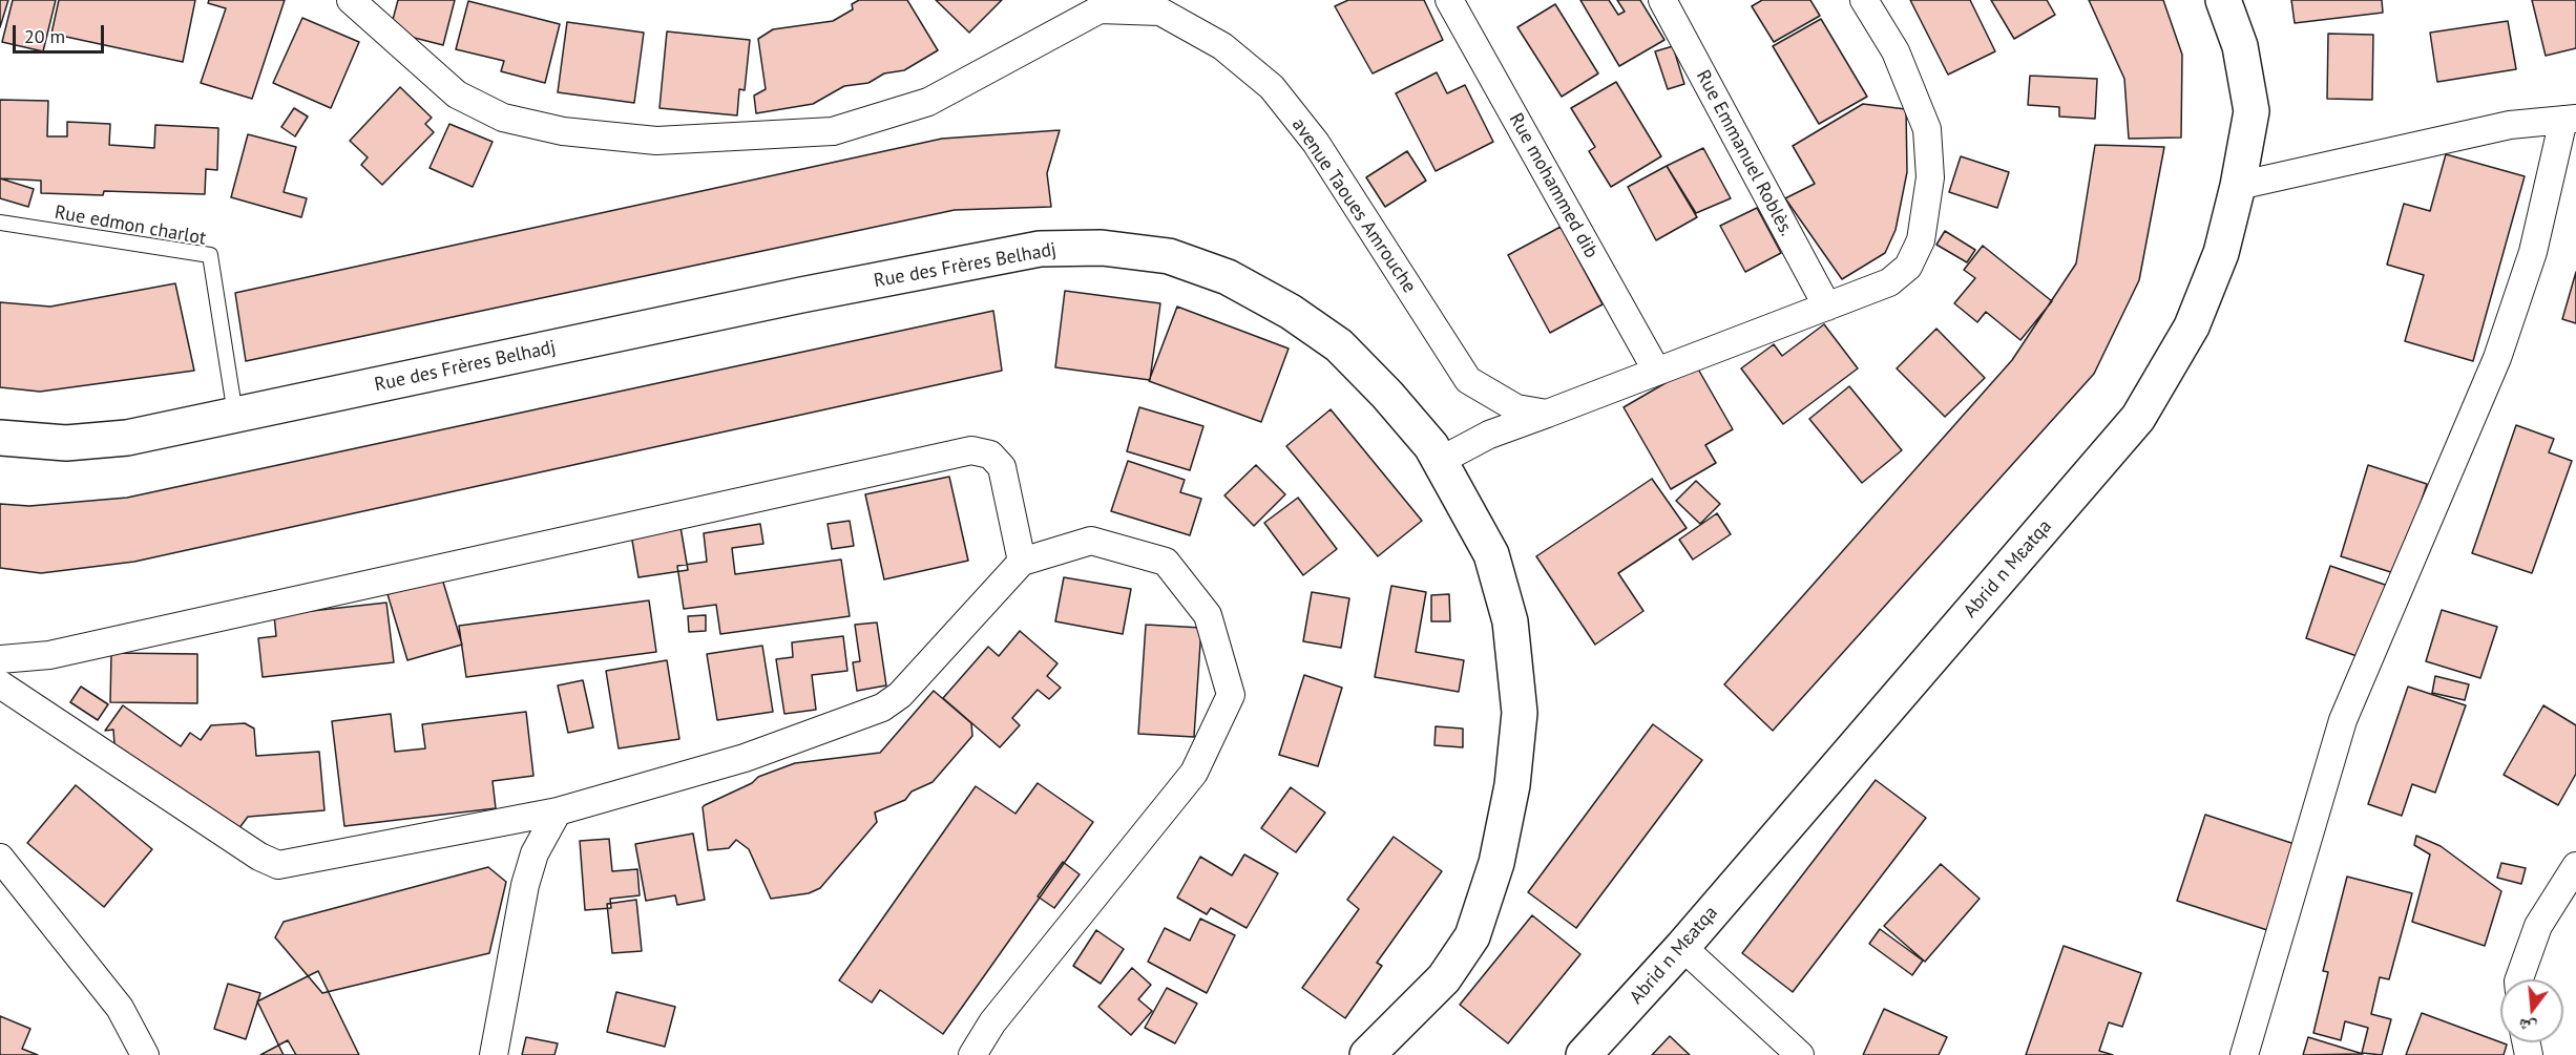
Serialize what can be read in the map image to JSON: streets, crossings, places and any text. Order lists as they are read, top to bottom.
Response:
{
  "streets": {
    "main road": ["Rue des Frères Belhadj", "Abrid n Mɛatqa"],
    "street": ["Rue Emmanuel Roblès.", "Rue mohammed dib", "avenue Taoues Amrouche"],
    "lane": ["Rue edmon charlot"]
  },
  "crossings": [
    ["Rue edmon charlot", "Rue des Frères Belhadj"]
  ],
  "scale_bar": "20 m",
  "north": "bottom"
}
